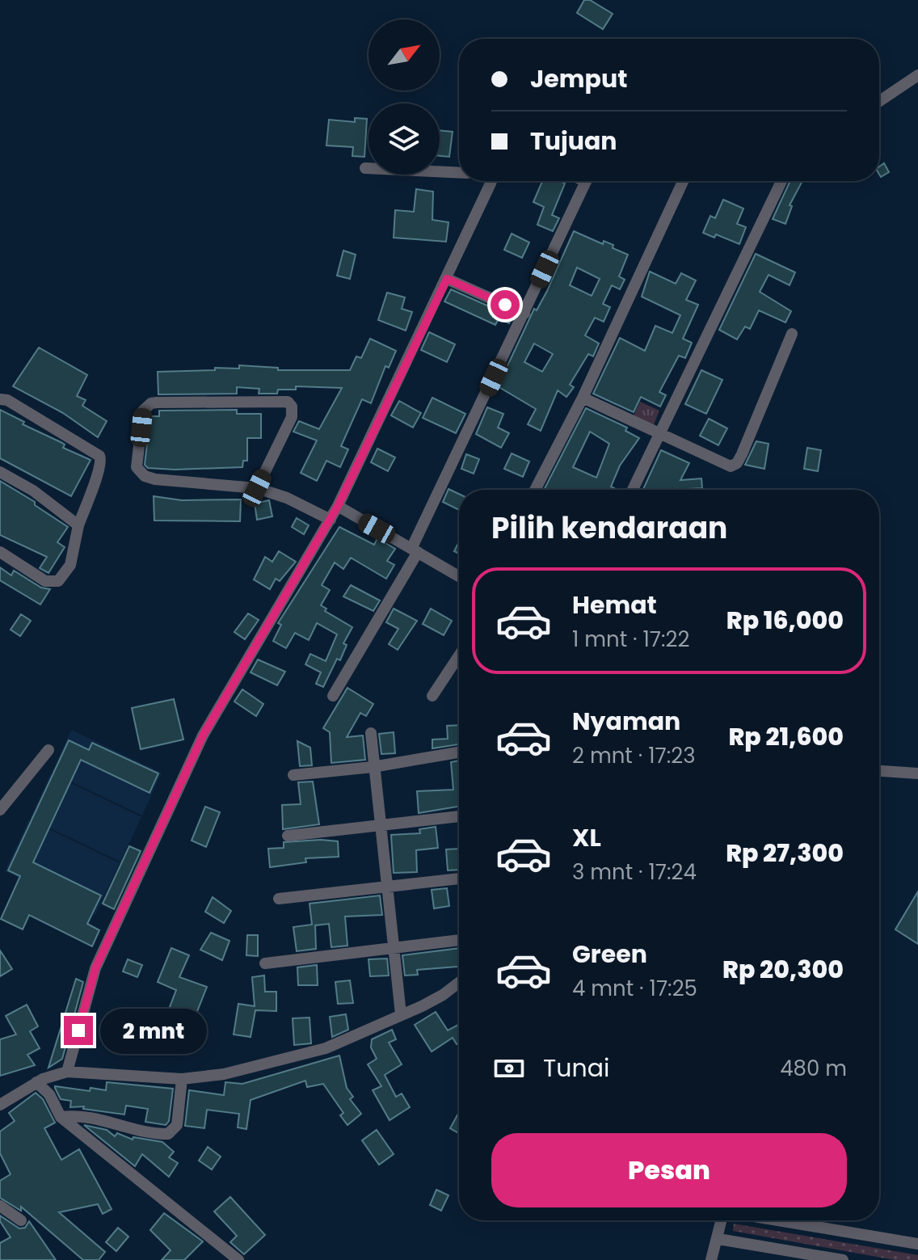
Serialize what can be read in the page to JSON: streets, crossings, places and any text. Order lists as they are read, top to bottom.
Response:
{
  "north": "top right",
  "page": {
    "banner": ["Jemput", "Tujuan"],
    "heading": "Pilih kendaraan",
    "list": [
      {
        "name": "Hemat",
        "note": "1 mnt · 17:22",
        "value": "Rp 16,000"
      },
      {
        "name": "Nyaman",
        "note": "2 mnt · 17:23",
        "value": "Rp 21,600"
      },
      {
        "name": "XL",
        "note": "3 mnt · 17:24",
        "value": "Rp 27,300"
      },
      {
        "name": "Green",
        "note": "4 mnt · 17:25",
        "value": "Rp 20,300"
      }
    ],
    "bubble": "2 mnt",
    "pay": ["Tunai", "480 m"],
    "buttons": "Pesan"
  }
}
